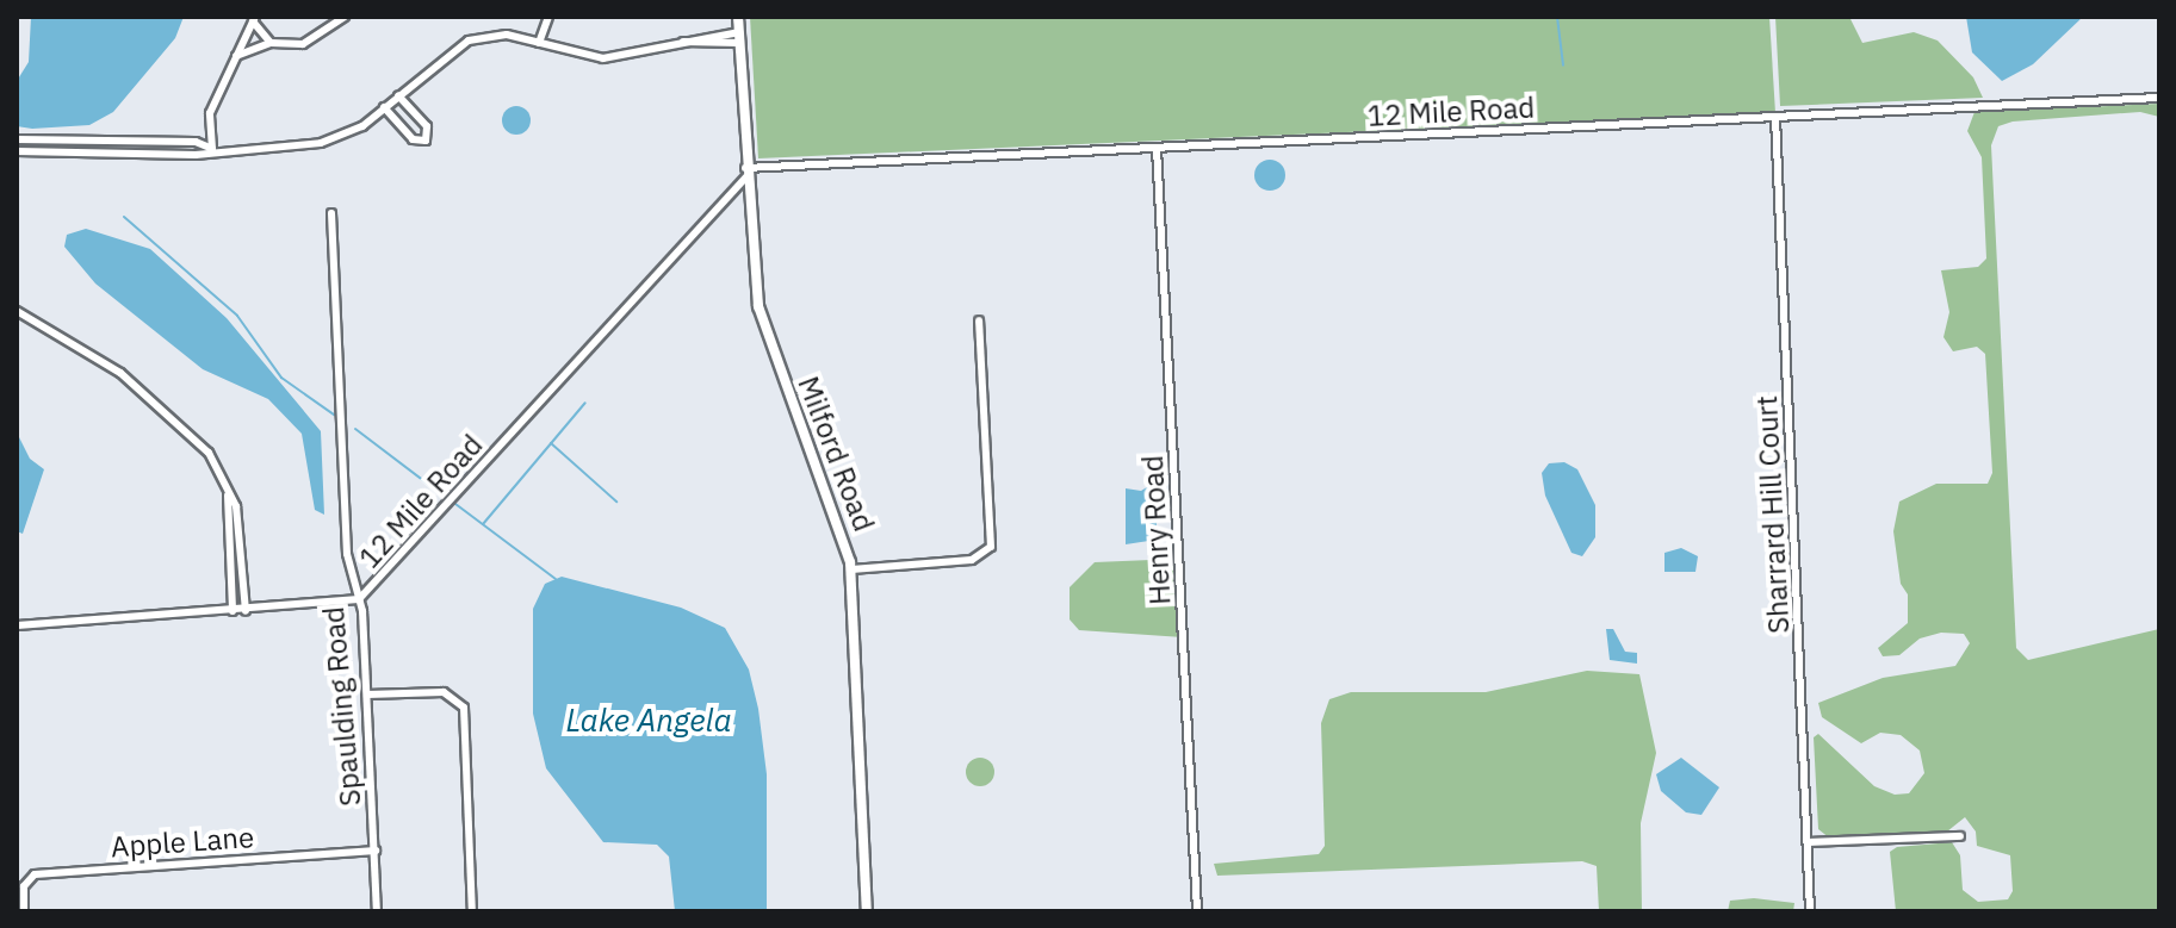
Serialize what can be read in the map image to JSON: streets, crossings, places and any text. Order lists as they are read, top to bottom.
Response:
{
  "streets": {
    "street": [
      "12 Mile Road",
      "Milford Road",
      "Sharrard Hill Court",
      "Henry Road",
      "Spaulding Road",
      "Apple Lane"
    ]
  },
  "crossings": [
    ["12 Mile Road", "Milford Road"],
    ["12 Mile Road", "Sharrard Hill Court"],
    ["12 Mile Road", "Henry Road"],
    ["12 Mile Road", "Spaulding Road"],
    ["Spaulding Road", "Apple Lane"]
  ],
  "water": ["Lake Angela"]
}
